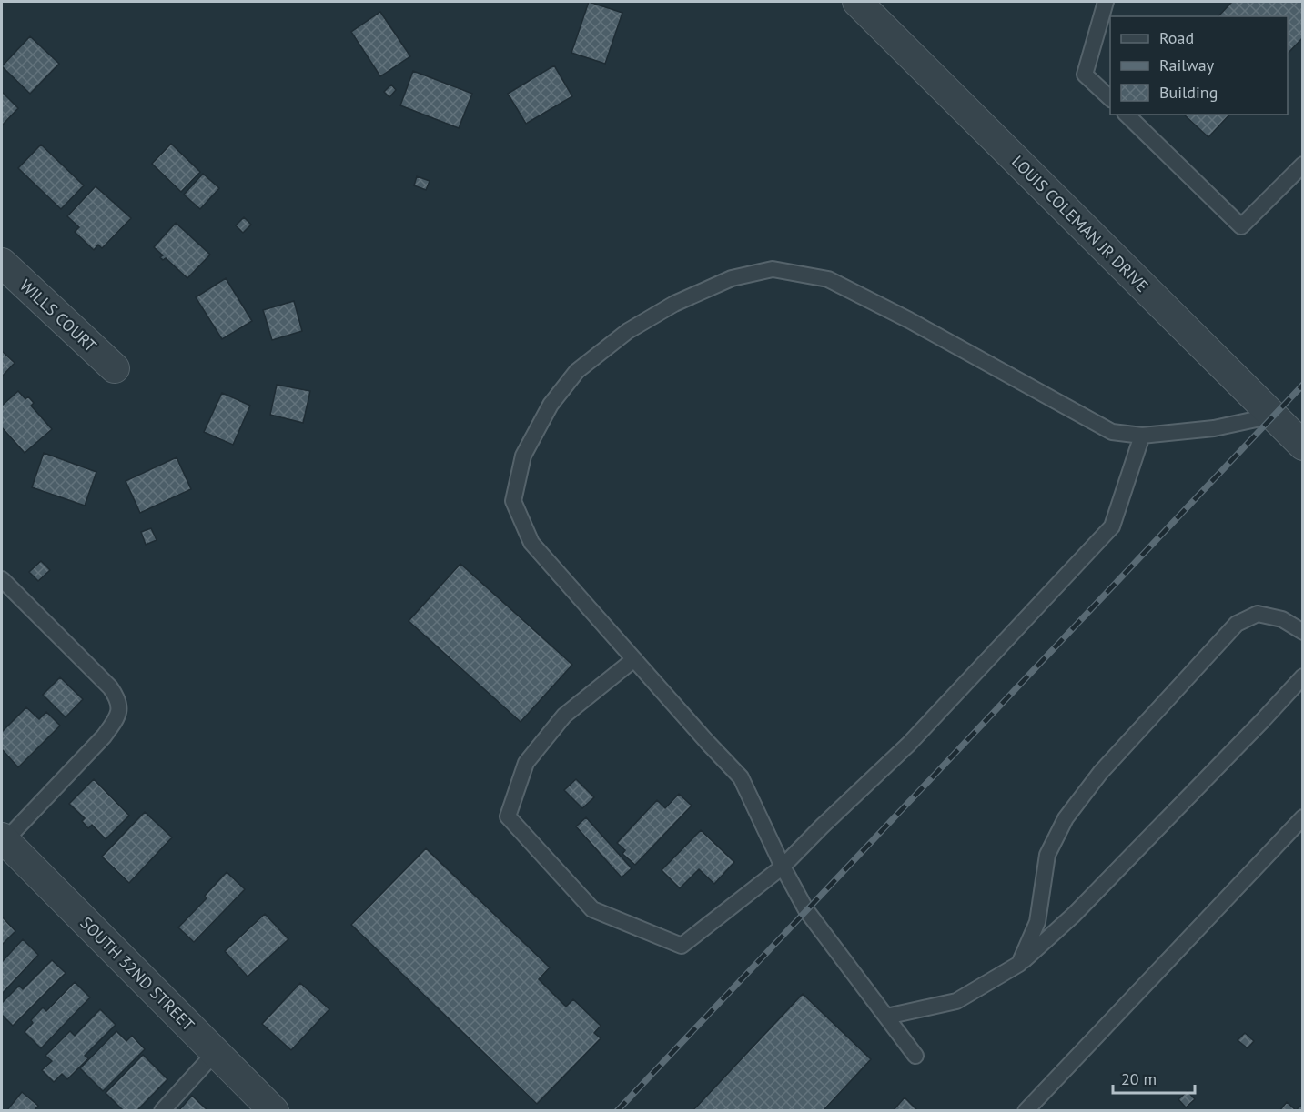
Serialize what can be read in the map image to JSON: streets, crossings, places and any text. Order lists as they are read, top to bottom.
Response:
{
  "streets": {
    "street": ["LOUIS COLEMAN JR DRIVE", "WILLS COURT", "SOUTH 32ND STREET"]
  },
  "legend": ["Road", "Railway", "Building"],
  "scale_bar": "20 m"
}
